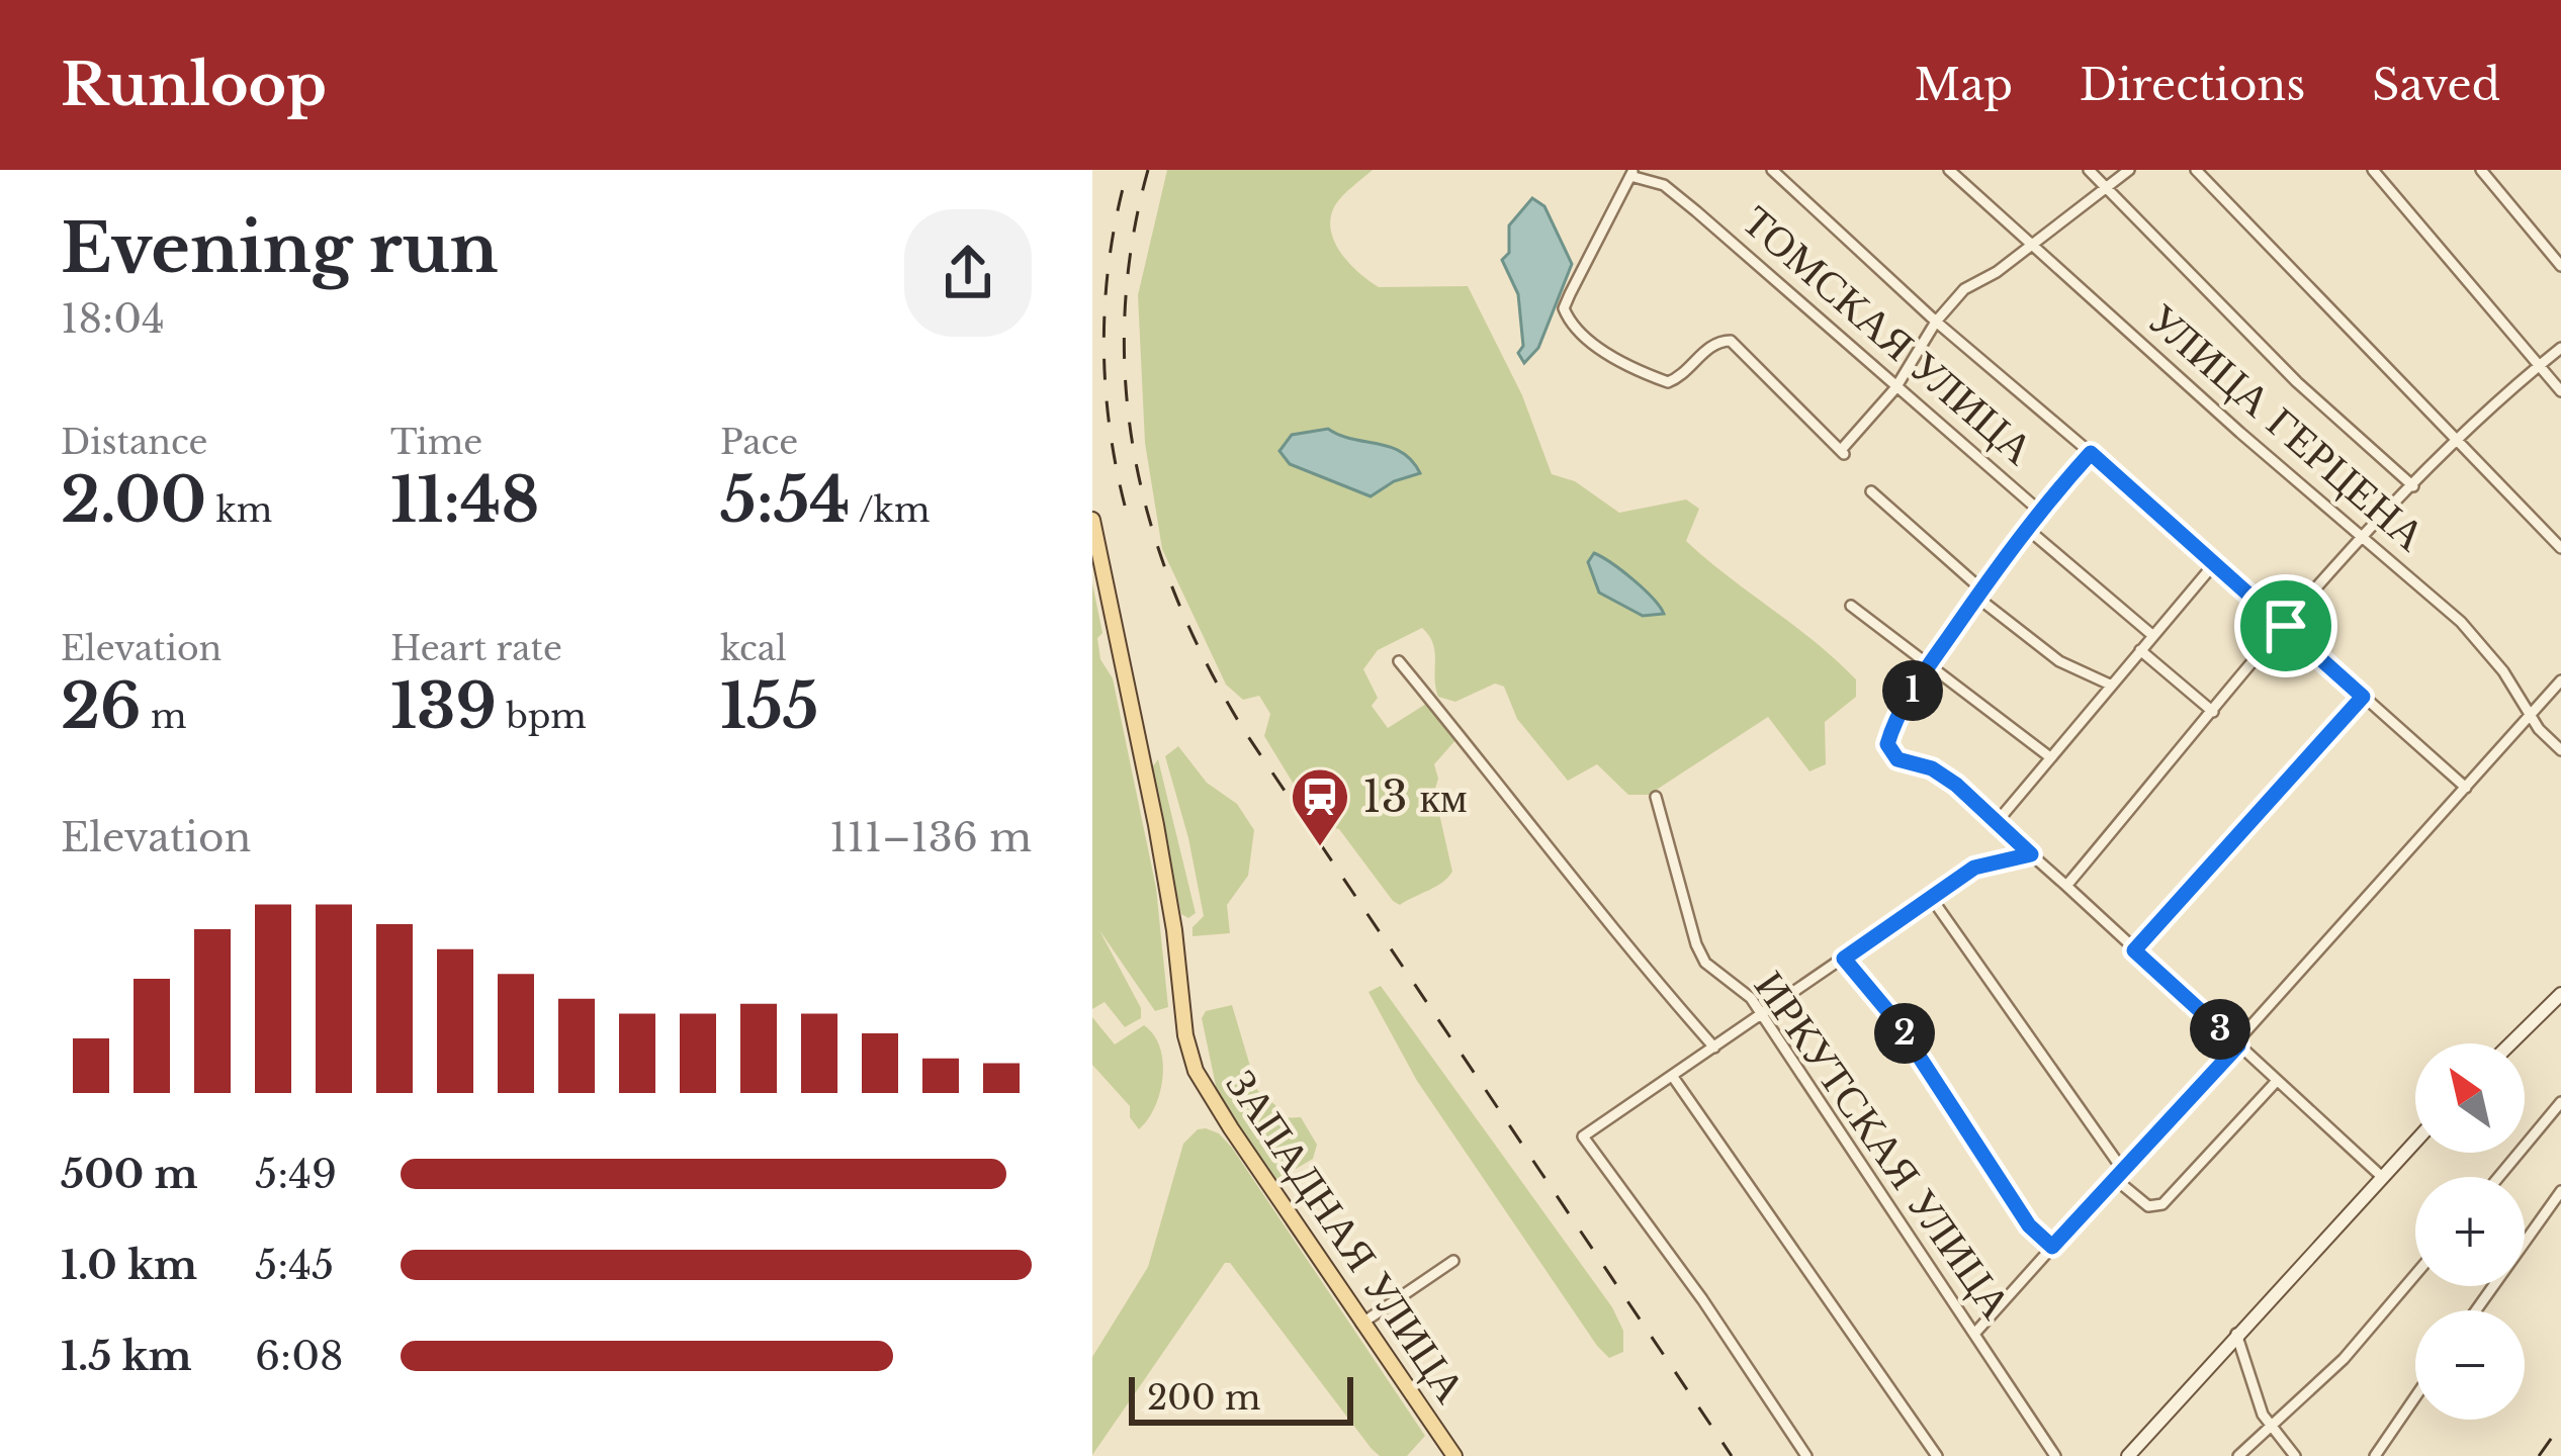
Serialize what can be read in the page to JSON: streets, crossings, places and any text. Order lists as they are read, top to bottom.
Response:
{
  "streets": {
    "main road": ["ЗАПАДНАЯ УЛИЦА"],
    "street": ["ТОМСКАЯ УЛИЦА", "УЛИЦА ГЕРЦЕНА", "ИРКУТСКАЯ УЛИЦА"]
  },
  "places": {
    "station": ["13 км"]
  },
  "scale_bar": "200 m",
  "north": "top left",
  "page": {
    "header": "Runloop",
    "nav": ["Map", "Directions", "Saved"],
    "heading": ["Evening run", "18:04"],
    "stats": [
      ["Distance", "2.00 km"],
      ["Time", "11:48"],
      ["Pace", "5:54 /km"],
      ["Elevation", "26 m"],
      ["Heart rate", "139 bpm"],
      ["kcal", "155"]
    ],
    "pins": ["1", "3", "2"],
    "chart": ["Elevation", "111–136 m"],
    "map_buttons": ["+", "−"],
    "list": [
      {
        "name": "500 m",
        "note": "5:49"
      },
      {
        "name": "1.0 km",
        "note": "5:45"
      },
      {
        "name": "1.5 km",
        "note": "6:08"
      }
    ],
    "scale": "200 m"
  }
}
